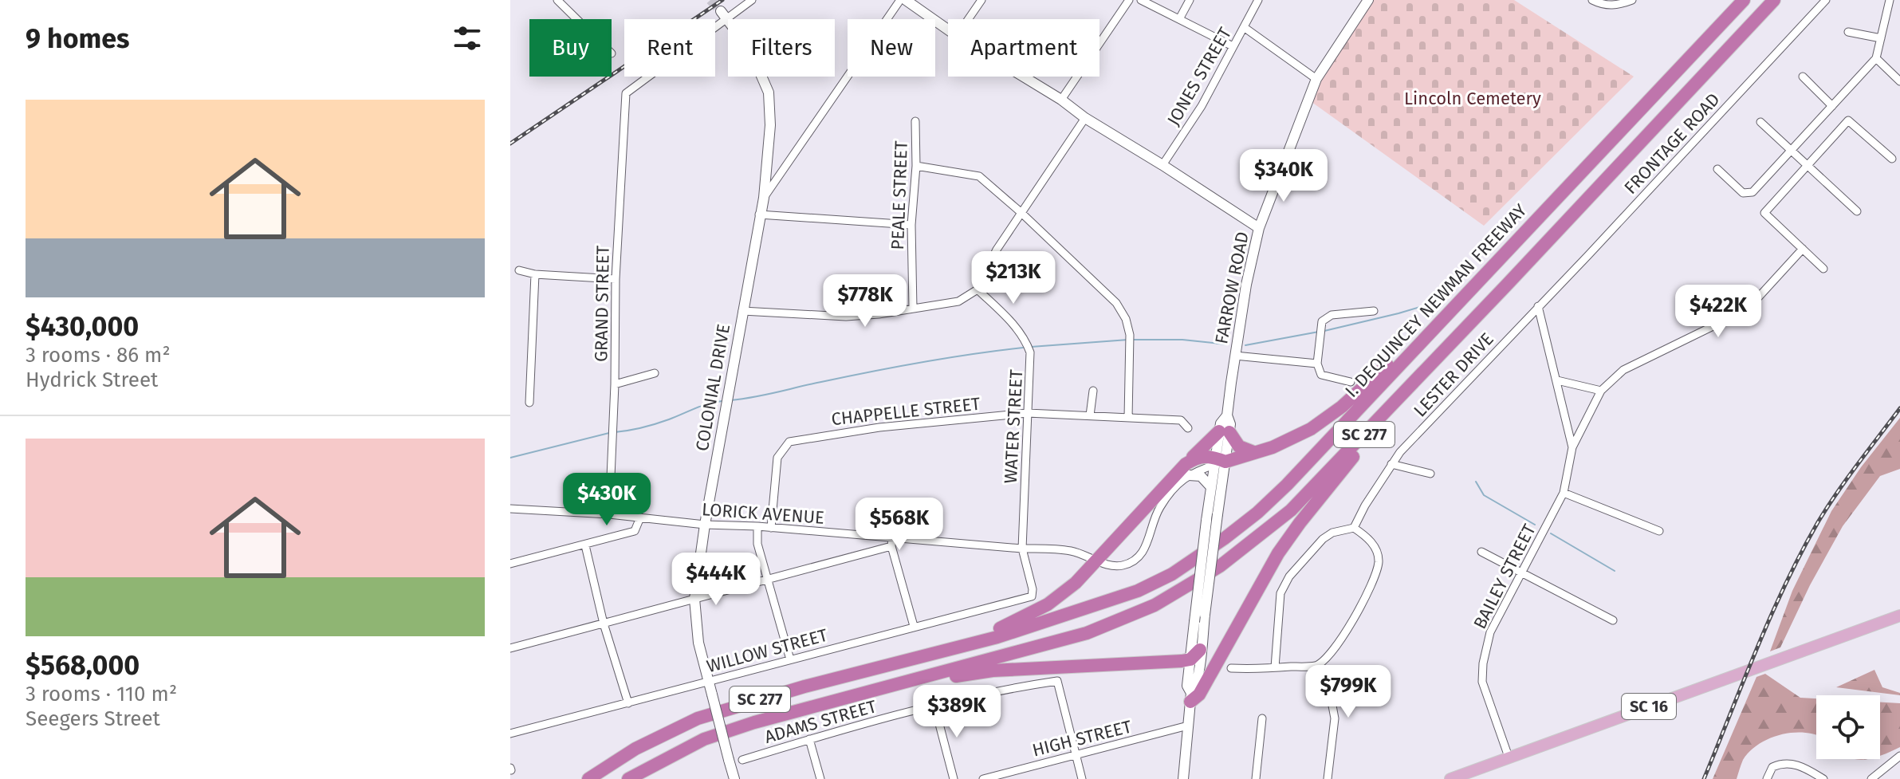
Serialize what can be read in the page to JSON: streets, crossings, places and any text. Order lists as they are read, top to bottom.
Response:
{
  "streets": {
    "highway": ["I. DEQUINCEY NEWMAN FREEWAY", "SC 277"],
    "main road": ["SC 16"],
    "street": [
      "JONES STREET",
      "FRONTAGE ROAD",
      "PEALE STREET",
      "FARROW ROAD",
      "GRAND STREET",
      "LESTER DRIVE",
      "COLONIAL DRIVE",
      "CHAPPELLE STREET",
      "WATER STREET",
      "LORICK AVENUE",
      "BAILEY STREET",
      "WILLOW STREET",
      "ADAMS STREET",
      "HIGH STREET"
    ]
  },
  "crossings": [
    ["FRONTAGE ROAD", "LESTER DRIVE"],
    ["FRONTAGE ROAD", "BAILEY STREET"],
    ["FARROW ROAD", "HIGH STREET"],
    ["GRAND STREET", "COLONIAL DRIVE"],
    ["GRAND STREET", "LORICK AVENUE"],
    ["LESTER DRIVE", "BAILEY STREET"],
    ["COLONIAL DRIVE", "LORICK AVENUE"],
    ["COLONIAL DRIVE", "WILLOW STREET"],
    ["CHAPPELLE STREET", "WATER STREET"],
    ["CHAPPELLE STREET", "LORICK AVENUE"],
    ["WATER STREET", "LORICK AVENUE"],
    ["WATER STREET", "WILLOW STREET"],
    ["BAILEY STREET", "SC 16"],
    ["ADAMS STREET", "HIGH STREET"]
  ],
  "parks": ["Lincoln Cemetery"],
  "page": {
    "heading": "9 homes",
    "chip": [
      "Buy",
      "Rent",
      "Filters",
      "New",
      "Apartment"
    ],
    "list": [
      {
        "name": "$430,000",
        "note": "3 rooms · 86 m² · Hydrick Street"
      },
      {
        "name": "$568,000",
        "note": "3 rooms · 110 m² · Seegers Street"
      }
    ],
    "price": [
      "$340K",
      "$213K",
      "$778K",
      "$422K",
      "$430K",
      "$568K",
      "$444K",
      "$799K",
      "$389K"
    ]
  }
}
